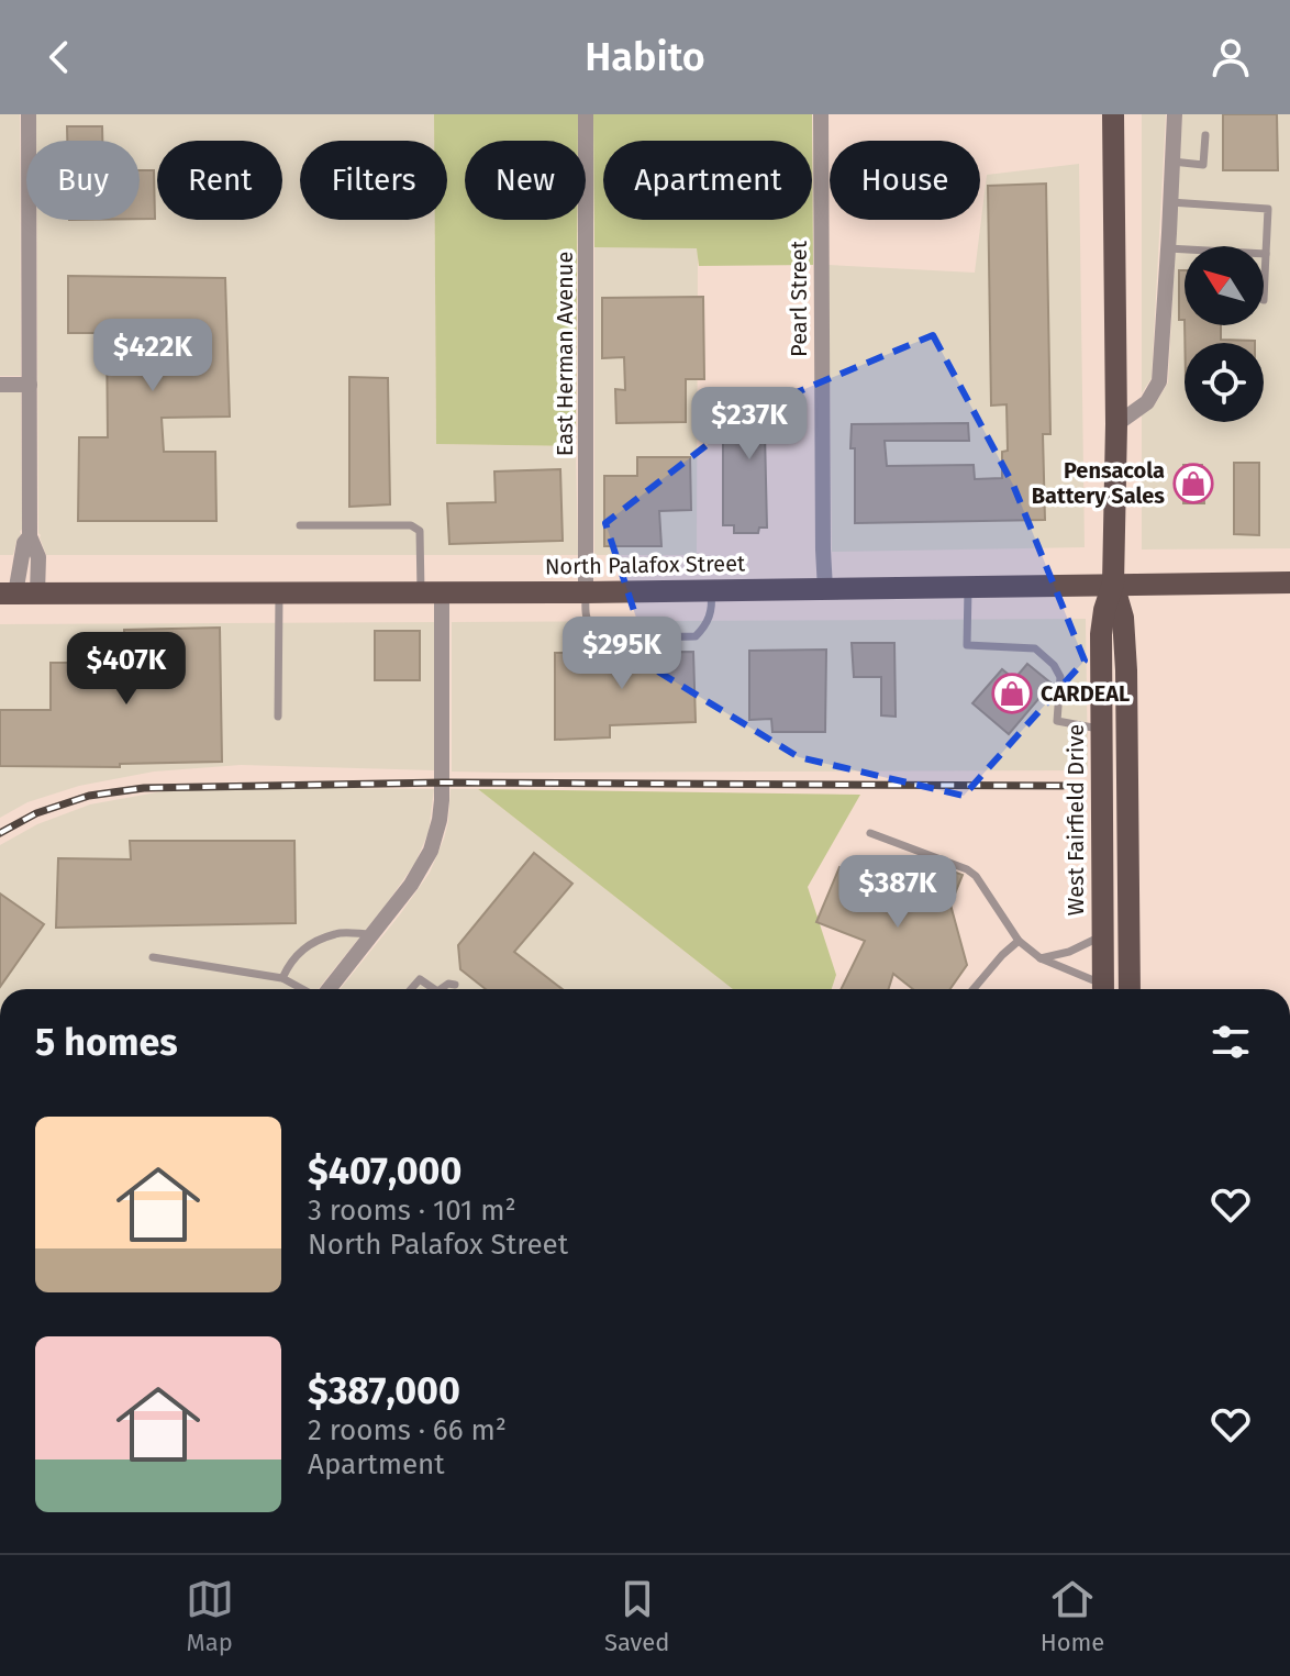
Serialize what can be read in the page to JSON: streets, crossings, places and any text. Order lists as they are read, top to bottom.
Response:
{
  "streets": {
    "main road": ["North Palafox Street", "West Fairfield Drive"],
    "street": ["Pearl Street", "East Herman Avenue"]
  },
  "crossings": [
    ["Pearl Street", "North Palafox Street"],
    ["East Herman Avenue", "North Palafox Street"],
    ["North Palafox Street", "West Fairfield Drive"]
  ],
  "places": {
    "shop": ["Pensacola Battery Sales", "CARDEAL"]
  },
  "north": "top left",
  "page": {
    "header": "Habito",
    "chip": [
      "Buy",
      "Rent",
      "Filters",
      "New",
      "Apartment",
      "House"
    ],
    "price": [
      "$422K",
      "$237K",
      "$295K",
      "$407K",
      "$387K"
    ],
    "heading": "5 homes",
    "list": [
      {
        "name": "$407,000",
        "note": "3 rooms · 101 m² · North Palafox Street"
      },
      {
        "name": "$387,000",
        "note": "2 rooms · 66 m² · Apartment"
      }
    ],
    "tabs": ["Map", "Saved", "Home"]
  }
}
